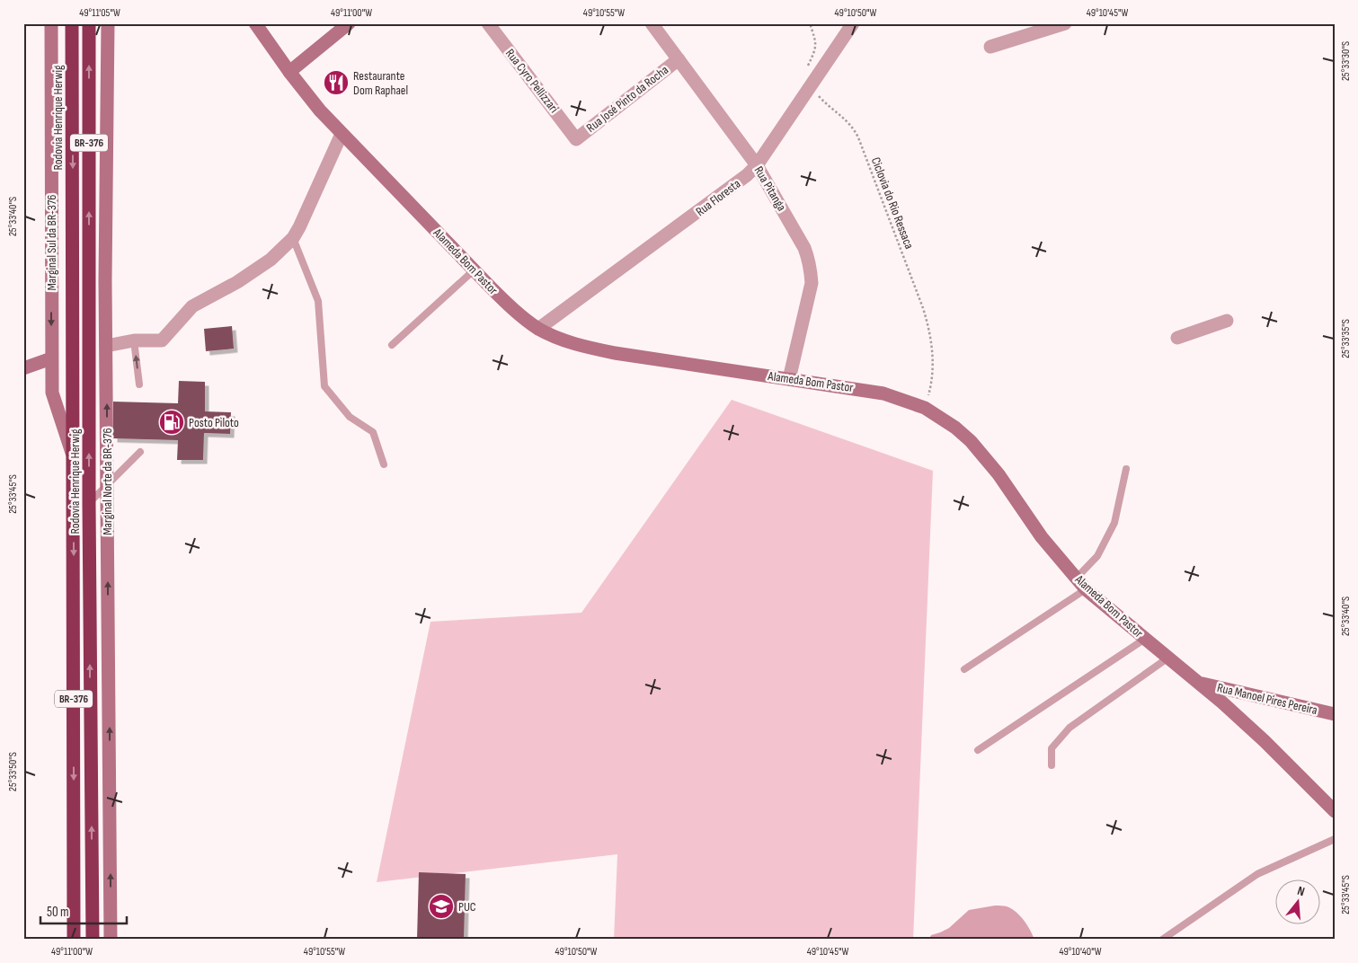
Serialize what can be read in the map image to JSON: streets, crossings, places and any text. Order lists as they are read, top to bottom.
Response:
{
  "streets": {
    "highway": ["Rodovia Henrique Herwig", "BR-376"],
    "main road": [
      "Marginal Sul da BR-376",
      "Alameda Bom Pastor",
      "Marginal Norte da BR-376",
      "Rua Manoel Pires Pereira"
    ],
    "street": [
      "Rua Cyro Pellizzari",
      "Rua José Pinto da Rocha",
      "Rua Pitanga",
      "Rua Floresta"
    ],
    "path": ["Ciclovia do Rio Ressaca"]
  },
  "crossings": [
    ["Rua Cyro Pellizzari", "Rua José Pinto da Rocha"],
    ["Rua José Pinto da Rocha", "Rua Pitanga"],
    ["Rodovia Henrique Herwig", "Marginal Sul da BR-376"],
    ["Rua Pitanga", "Rua Floresta"],
    ["Rua Pitanga", "Alameda Bom Pastor"],
    ["Rua Floresta", "Ciclovia do Rio Ressaca"],
    ["Rua Floresta", "Alameda Bom Pastor"],
    ["Ciclovia do Rio Ressaca", "Alameda Bom Pastor"],
    ["Alameda Bom Pastor", "Rua Manoel Pires Pereira"]
  ],
  "one_way": ["Marginal Sul da BR-376", "Marginal Norte da BR-376"],
  "places": {
    "restaurant": ["Restaurante Dom Raphael"],
    "fuel station": ["Posto Piloto"],
    "school or university": ["PUC"]
  },
  "scale_bar": "50 m",
  "north": "top",
  "coordinates": [
    "49°11'05\"W",
    "49°11'00\"W",
    "49°10'55\"W",
    "49°10'50\"W",
    "49°10'45\"W",
    "25°33'30\"S",
    "25°33'40\"S",
    "25°33'35\"S",
    "25°33'45\"S",
    "25°33'50\"S",
    "49°10'40\"W"
  ]
}
